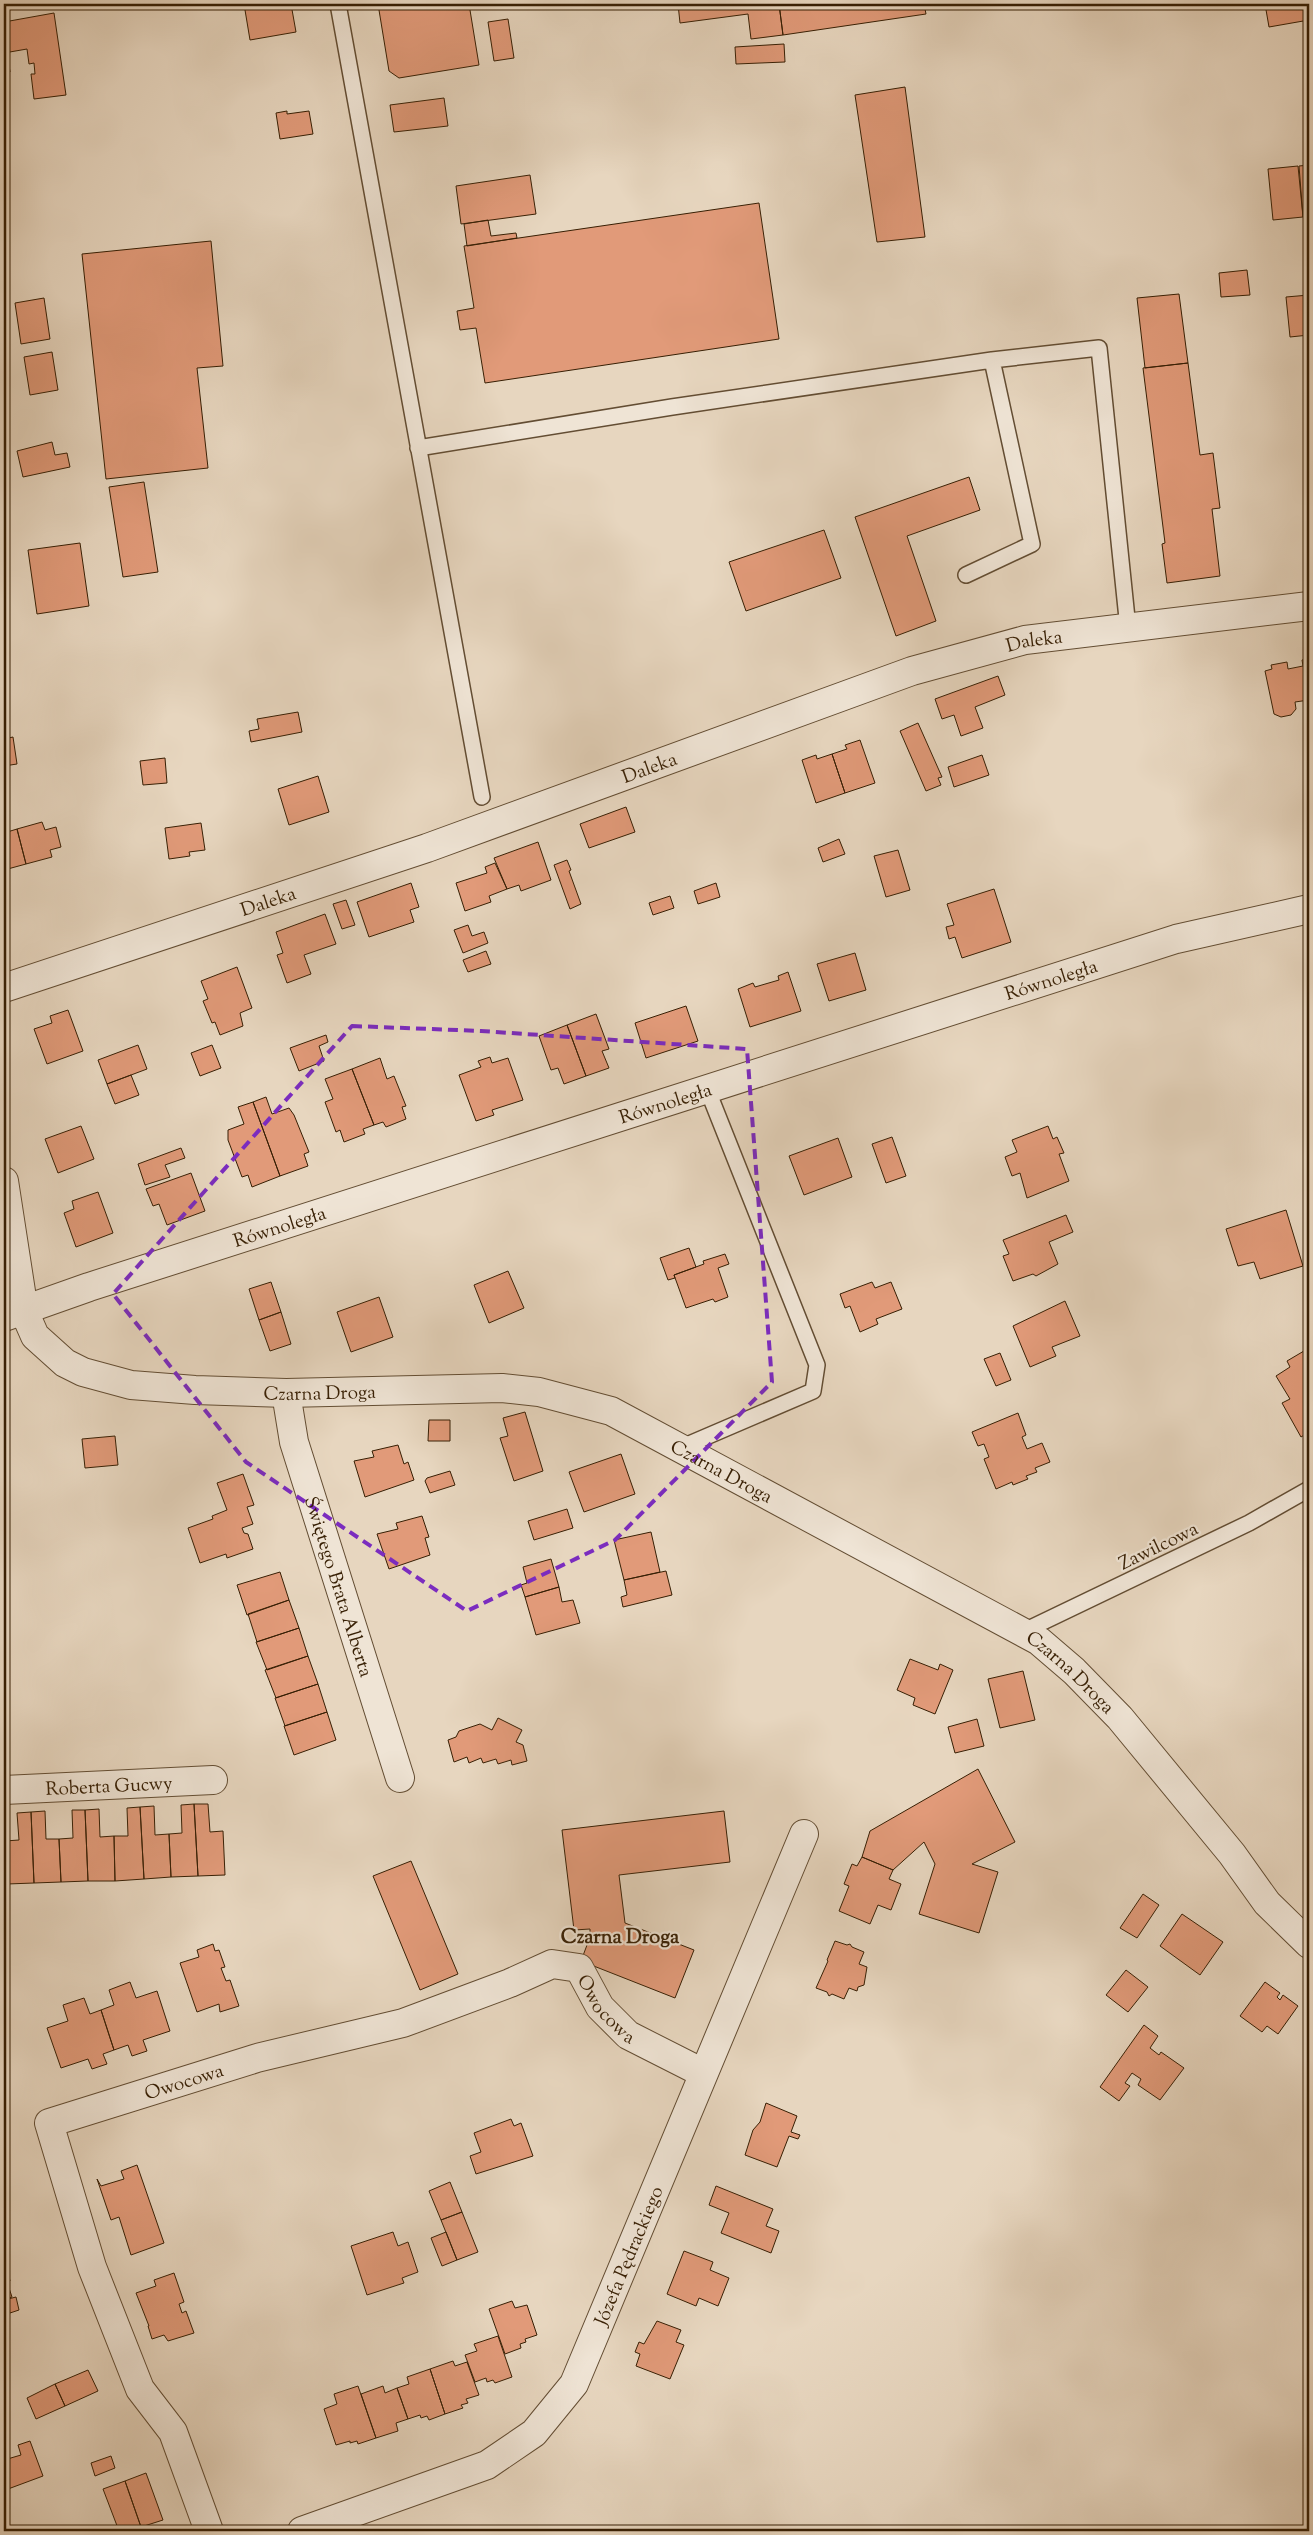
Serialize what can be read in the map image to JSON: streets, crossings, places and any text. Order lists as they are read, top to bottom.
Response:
{
  "streets": {
    "street": [
      "Daleka",
      "Równoległa",
      "Czarna Droga",
      "Świętego Brata Alberta",
      "Roberta Gucwy",
      "Owocowa",
      "Józefa Pędrackiego"
    ],
    "lane": ["Zawilcowa"]
  },
  "crossings": [
    ["Równoległa", "Czarna Droga"],
    ["Czarna Droga", "Zawilcowa"],
    ["Czarna Droga", "Świętego Brata Alberta"],
    ["Owocowa", "Józefa Pędrackiego"]
  ],
  "districts": ["Czarna Droga"]
}
